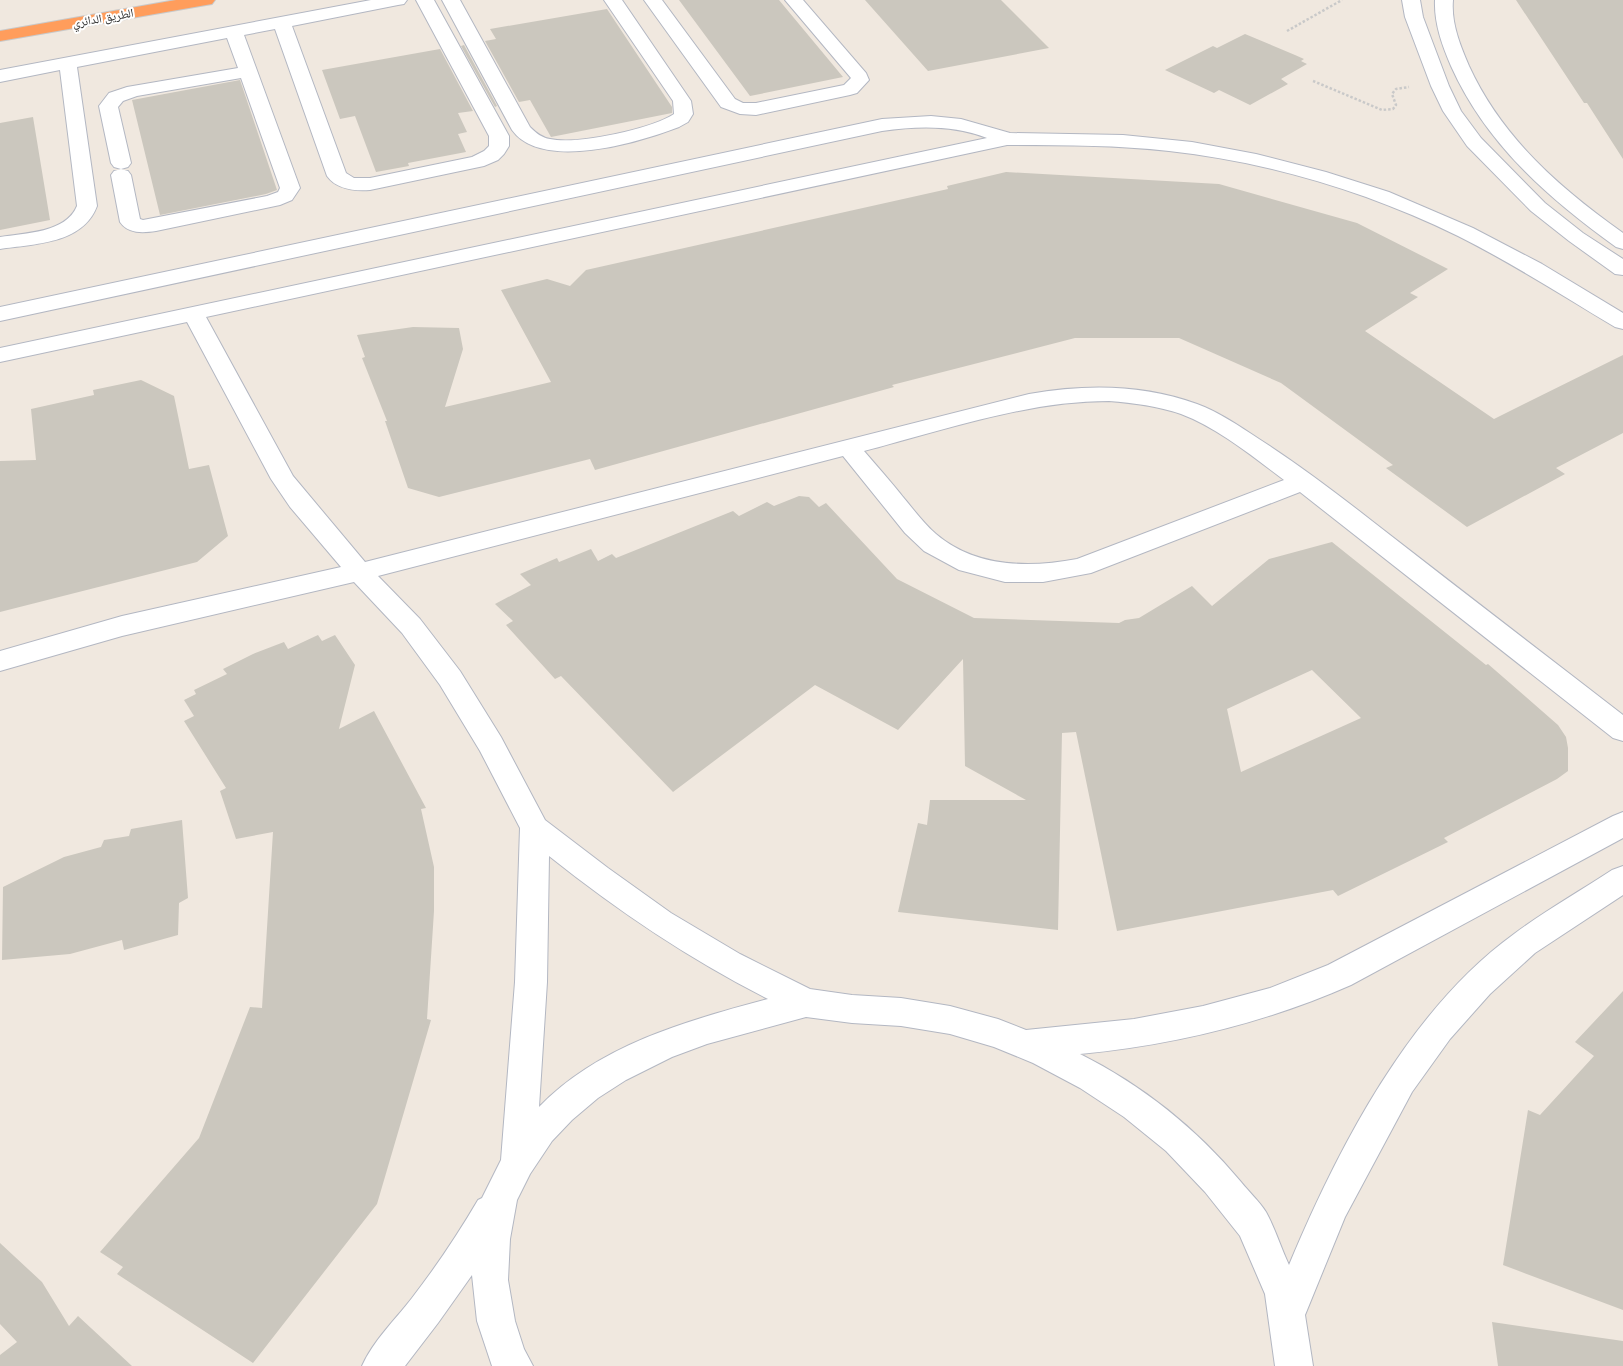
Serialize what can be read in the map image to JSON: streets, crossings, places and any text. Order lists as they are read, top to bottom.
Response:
{
  "streets": {
    "highway": ["الطريق الدائري"]
  }
}
